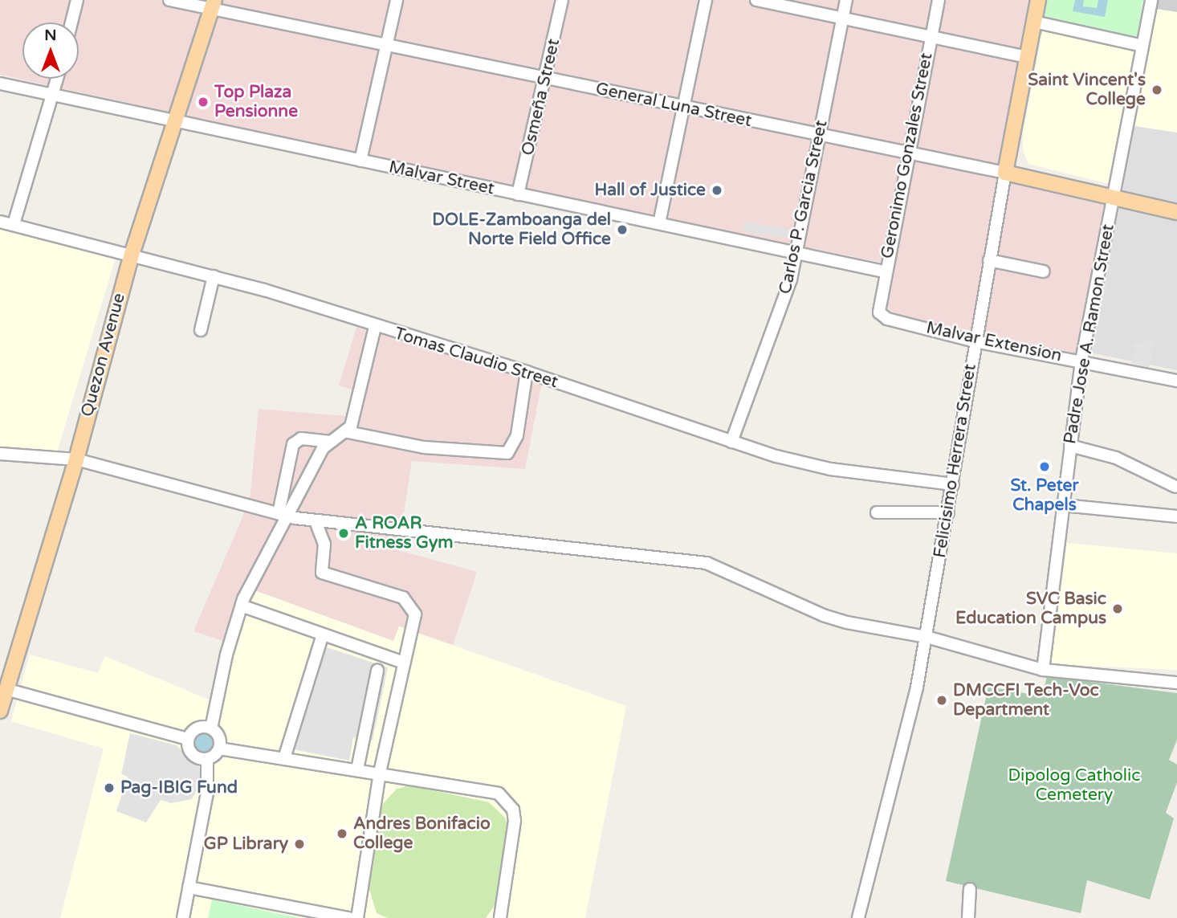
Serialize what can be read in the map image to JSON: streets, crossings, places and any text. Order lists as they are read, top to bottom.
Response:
{
  "streets": {
    "main road": ["General Luna Street", "Quezon Avenue", "Felicisimo Herrera Street"],
    "street": [
      "Osmeña Street",
      "Geronimo Gonzales Street",
      "Malvar Street",
      "Carlos P. Garcia Street",
      "Padre Jose A. Ramon Street",
      "Malvar Extension",
      "Tomas Claudio Street"
    ]
  },
  "crossings": [
    ["Osmeña Street", "General Luna Street"],
    ["Osmeña Street", "Malvar Street"],
    ["General Luna Street", "Geronimo Gonzales Street"],
    ["General Luna Street", "Carlos P. Garcia Street"],
    ["General Luna Street", "Padre Jose A. Ramon Street"],
    ["General Luna Street", "Quezon Avenue"],
    ["General Luna Street", "Felicisimo Herrera Street"],
    ["Geronimo Gonzales Street", "Malvar Street"],
    ["Geronimo Gonzales Street", "Malvar Extension"],
    ["Malvar Street", "Carlos P. Garcia Street"],
    ["Malvar Street", "Quezon Avenue"],
    ["Carlos P. Garcia Street", "Tomas Claudio Street"],
    ["Padre Jose A. Ramon Street", "Malvar Extension"],
    ["Malvar Extension", "Felicisimo Herrera Street"],
    ["Quezon Avenue", "Tomas Claudio Street"],
    ["Tomas Claudio Street", "Felicisimo Herrera Street"]
  ],
  "parks": ["Dipolog Catholic Cemetery"],
  "places": [
    "Saint Vincent's College",
    "Top Plaza Pensionne",
    "Hall of Justice",
    "DOLE-Zamboanga del Norte Field Office",
    "St. Peter Chapels",
    "A ROAR Fitness Gym",
    "SVC Basic Education Campus",
    "DMCCFI Tech-Voc Department",
    "Pag-IBIG Fund",
    "Andres Bonifacio College",
    "GP Library"
  ],
  "north": "top"
}
